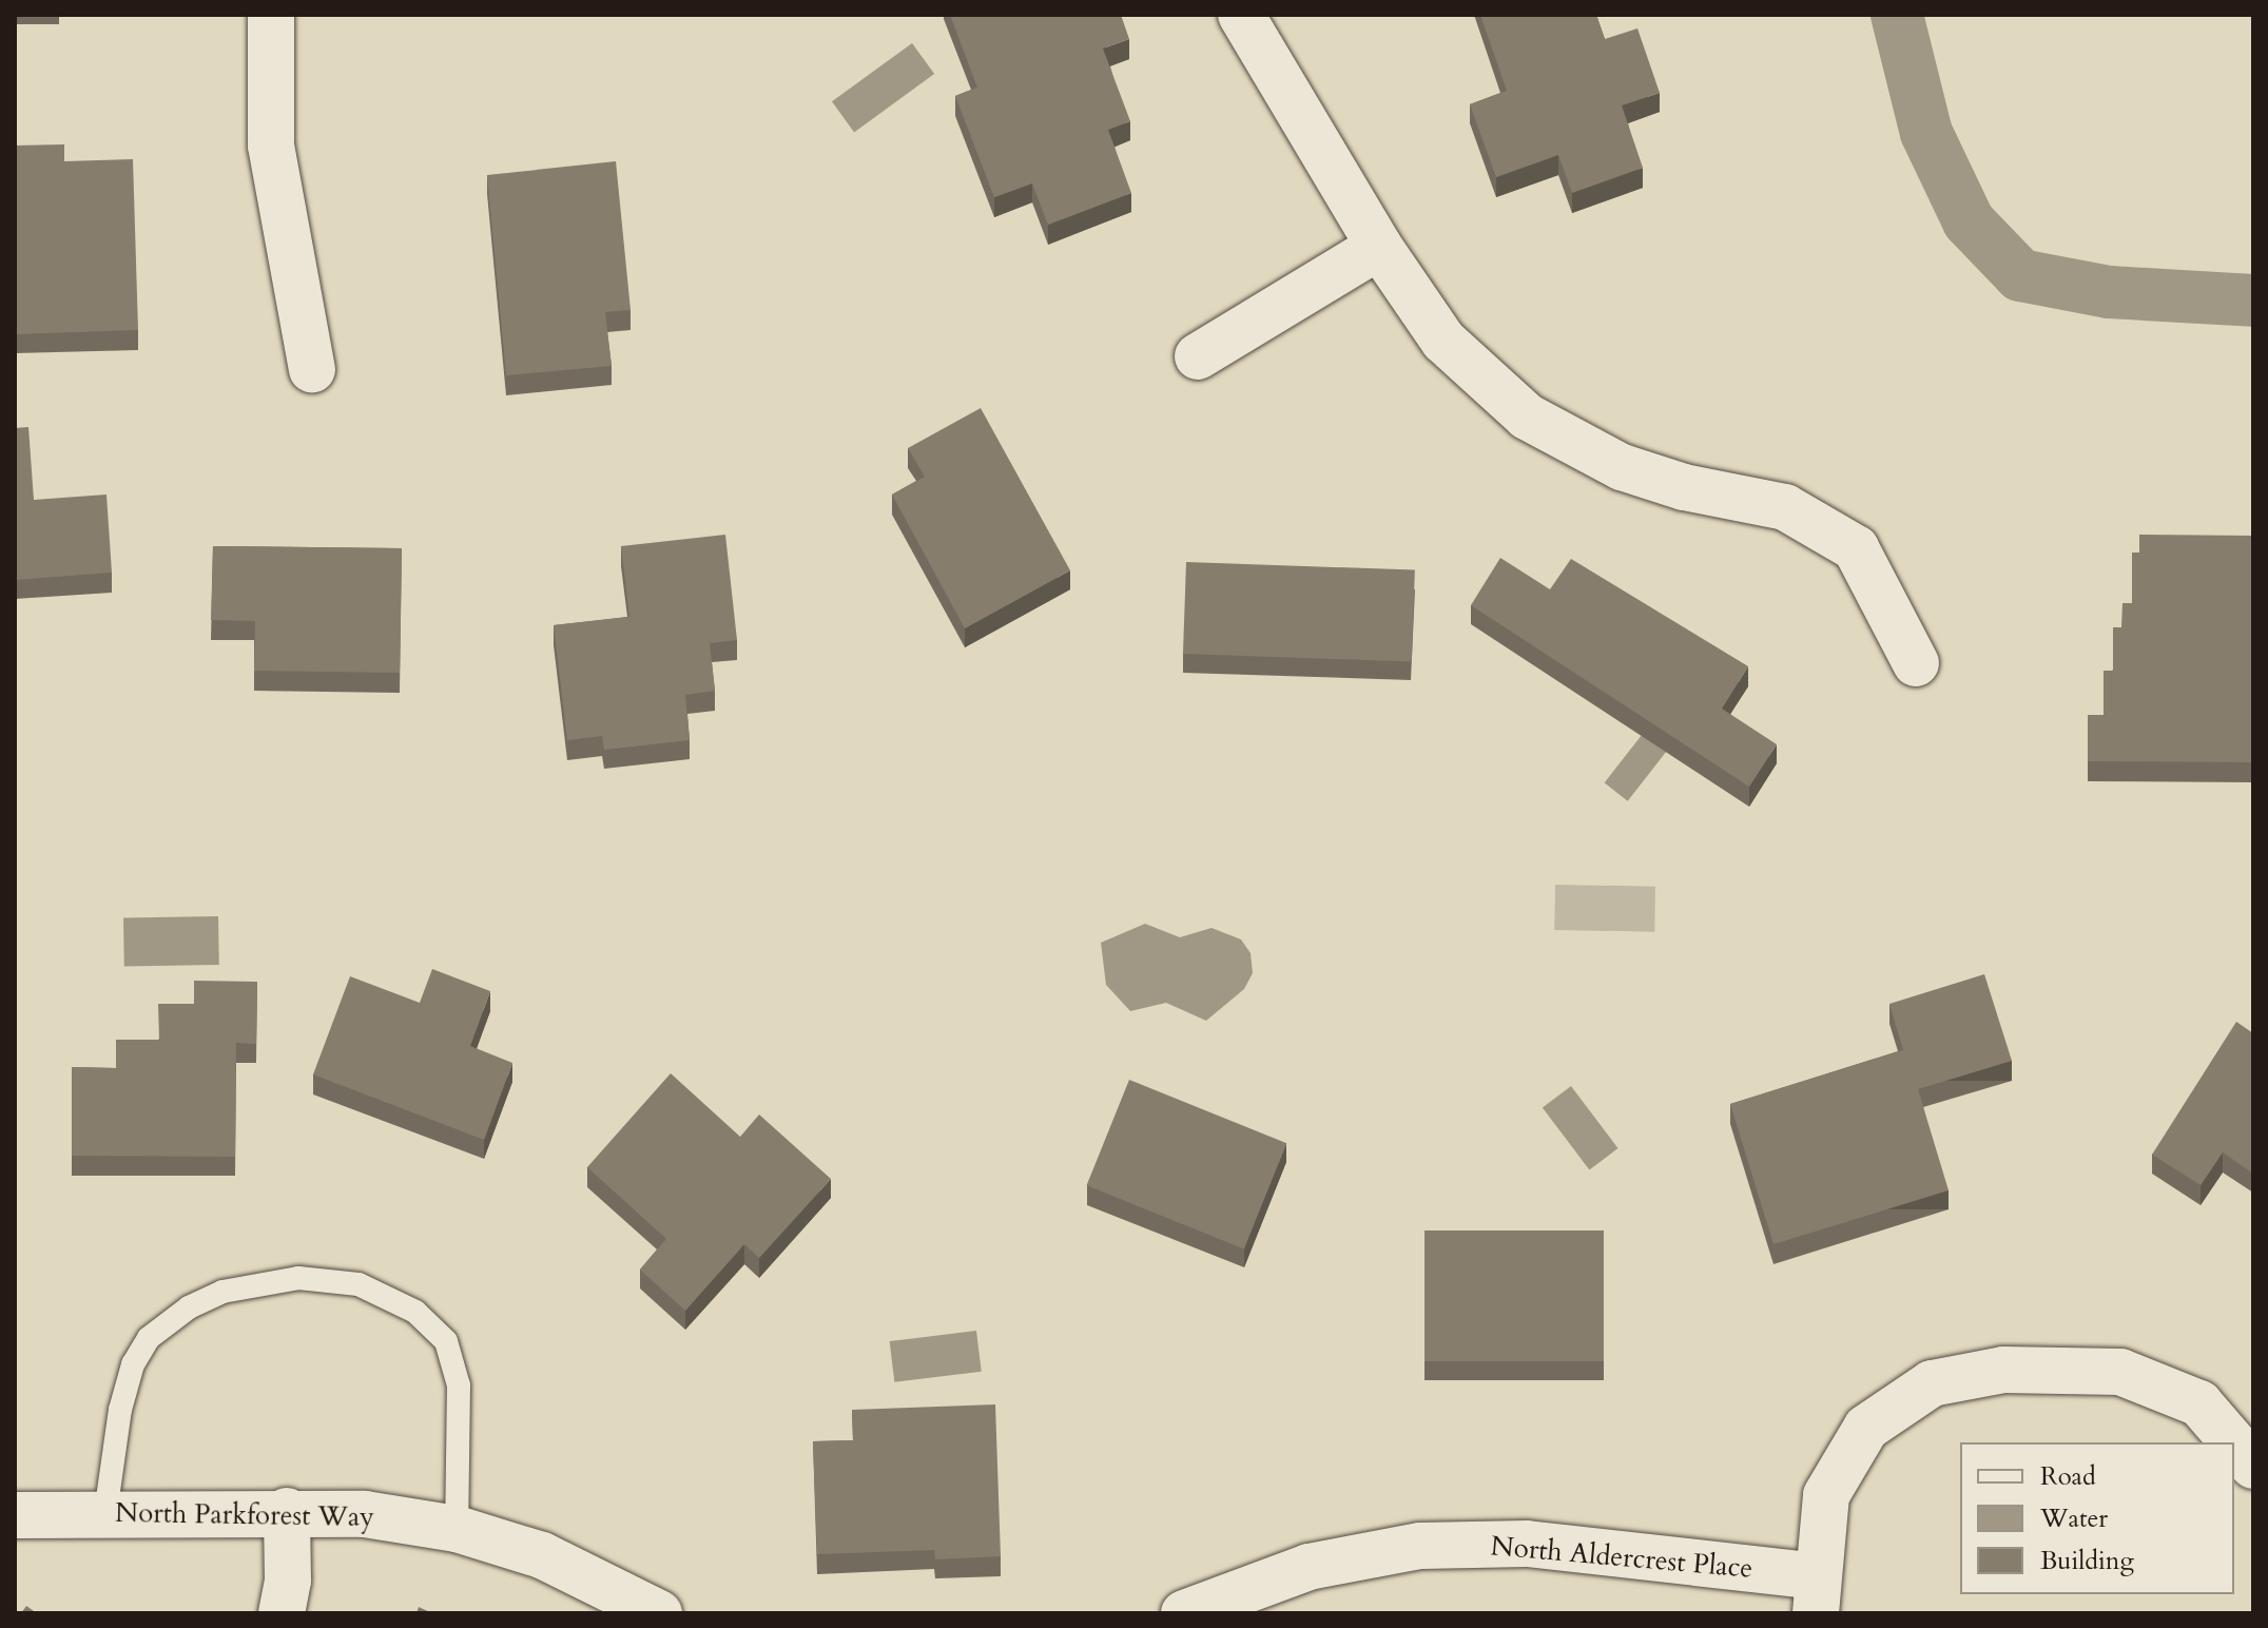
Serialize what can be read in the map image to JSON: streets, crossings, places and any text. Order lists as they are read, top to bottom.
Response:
{
  "streets": {
    "street": ["North Parkforest Way", "North Aldercrest Place"]
  },
  "legend": ["Road", "Water", "Building"]
}
